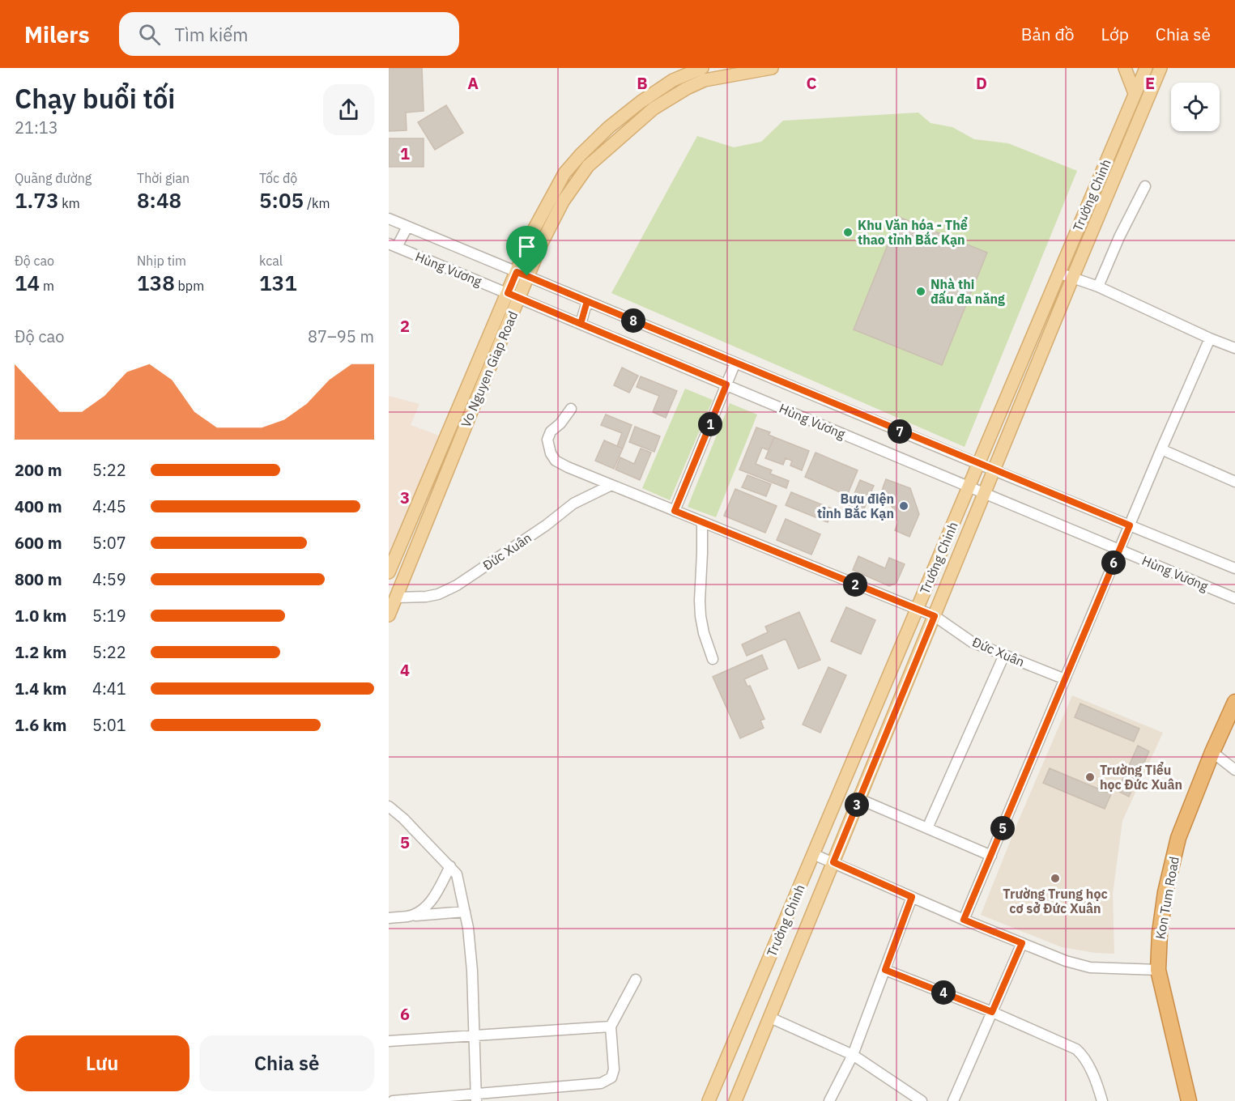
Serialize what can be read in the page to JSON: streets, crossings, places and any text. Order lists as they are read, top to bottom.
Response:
{
  "streets": {
    "highway": ["Kon Tum Road"],
    "main road": ["Trường Chinh", "Vo Nguyen Giap Road"],
    "street": ["Hùng Vương", "Đức Xuân"]
  },
  "crossings": [
    ["Trường Chinh", "Hùng Vương"],
    ["Trường Chinh", "Đức Xuân"],
    ["Hùng Vương", "Vo Nguyen Giap Road"],
    ["Vo Nguyen Giap Road", "Đức Xuân"]
  ],
  "places": [
    "Khu Văn hóa - Thể thao tỉnh Bắc Kạn",
    "Nhà thi đấu đa năng",
    "Bưu điện tỉnh Bắc Kạn",
    "Trường Tiểu học Đức Xuân",
    "Trường Trung học cơ sở Đức Xuân"
  ],
  "page": {
    "header": "Milers",
    "search": "Tìm kiếm",
    "nav": ["Bản đồ", "Lớp", "Chia sẻ"],
    "heading": ["Chạy buổi tối", "21:13"],
    "stats": [
      ["Quãng đường", "1.73 km"],
      ["Thời gian", "8:48"],
      ["Tốc độ", "5:05 /km"],
      ["Độ cao", "14 m"],
      ["Nhịp tim", "138 bpm"],
      ["kcal", "131"]
    ],
    "pins": [
      "8",
      "1",
      "7",
      "6",
      "2",
      "3",
      "5",
      "4"
    ],
    "chart": ["Độ cao", "87–95 m"],
    "list": [
      {
        "name": "200 m",
        "note": "5:22"
      },
      {
        "name": "400 m",
        "note": "4:45"
      },
      {
        "name": "600 m",
        "note": "5:07"
      },
      {
        "name": "800 m",
        "note": "4:59"
      },
      {
        "name": "1.0 km",
        "note": "5:19"
      },
      {
        "name": "1.2 km",
        "note": "5:22"
      },
      {
        "name": "1.4 km",
        "note": "4:41"
      },
      {
        "name": "1.6 km",
        "note": "5:01"
      }
    ],
    "buttons": ["Lưu", "Chia sẻ"]
  },
  "grid": {
    "columns": [
      "A",
      "B",
      "C",
      "D",
      "E"
    ],
    "rows": [
      "1",
      "2",
      "3",
      "4",
      "5",
      "6"
    ]
  }
}
